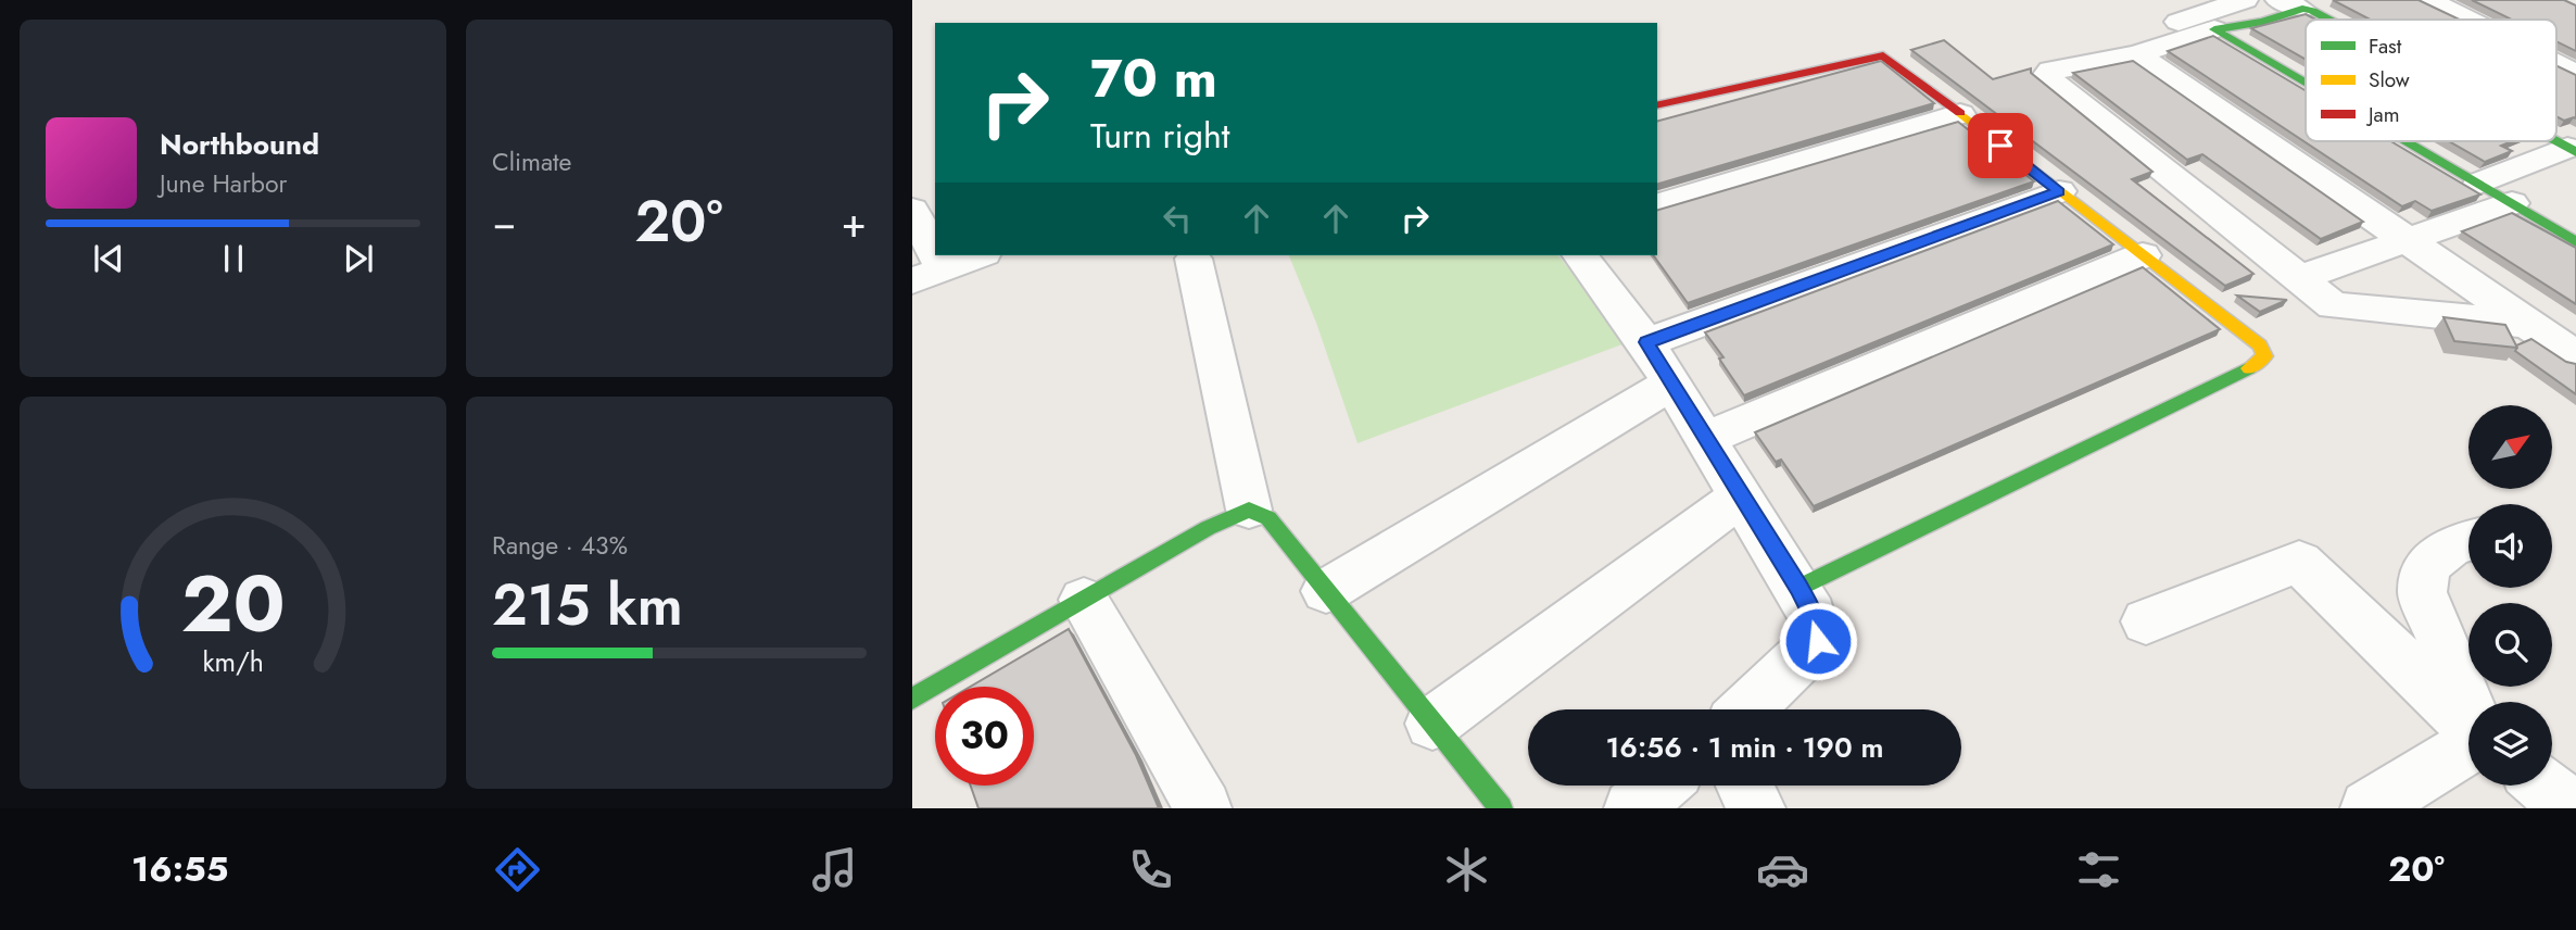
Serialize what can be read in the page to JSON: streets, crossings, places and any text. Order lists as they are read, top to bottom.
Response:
{
  "legend": ["Fast", "Slow", "Jam"],
  "north": "top right",
  "page": {
    "tile": [
      "Climate",
      ["Range · 43%", "215 km"]
    ],
    "turn": ["70 m", "Turn right"],
    "song": ["Northbound", "June Harbor"],
    "heat": ["−", "20°", "+"],
    "limit": "30",
    "trip": "16:56 · 1 min · 190 m",
    "tabs": ["16:55", "20°"],
    "gauge": ["20", "km/h"]
  }
}
